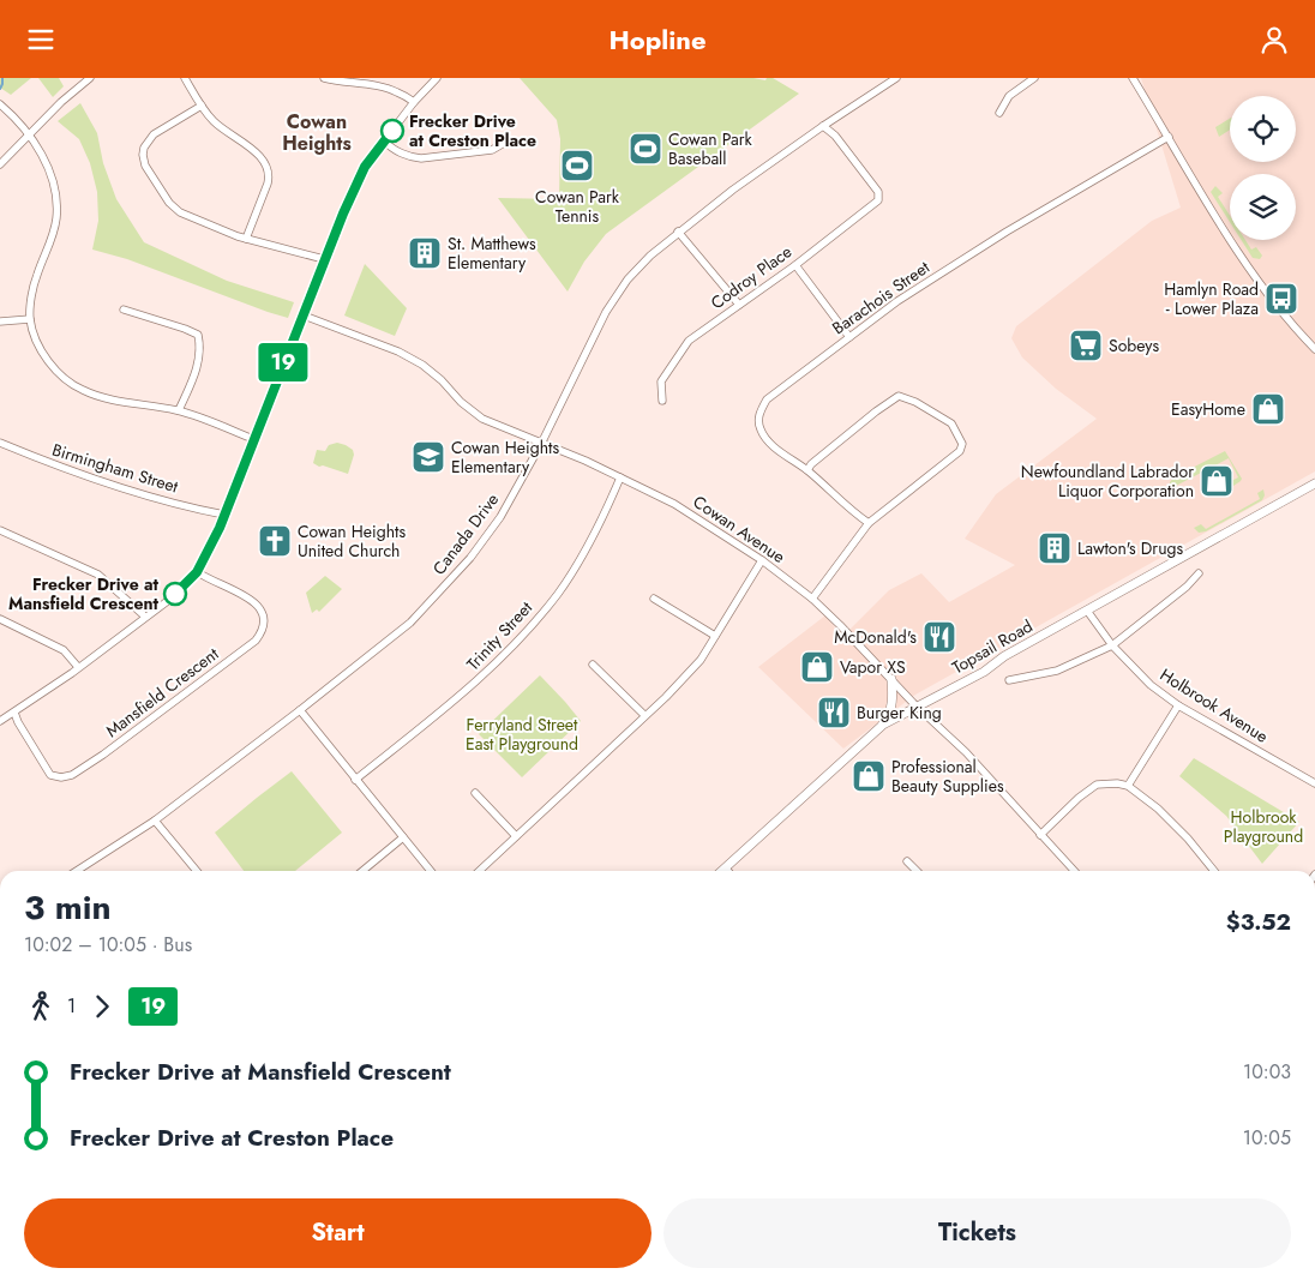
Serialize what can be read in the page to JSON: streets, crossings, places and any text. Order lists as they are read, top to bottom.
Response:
{
  "streets": {
    "main road": ["Topsail Road"],
    "street": [
      "Codroy Place",
      "Barachois Street",
      "Birmingham Street",
      "Cowan Avenue",
      "Canada Drive",
      "Trinity Street",
      "Mansfield Crescent",
      "Holbrook Avenue"
    ]
  },
  "crossings": [
    ["Codroy Place", "Canada Drive"],
    ["Cowan Avenue", "Canada Drive"],
    ["Cowan Avenue", "Trinity Street"],
    ["Cowan Avenue", "Topsail Road"],
    ["Topsail Road", "Holbrook Avenue"]
  ],
  "districts": ["Cowan Heights"],
  "parks": ["Ferryland Street East Playground", "Holbrook Playground"],
  "places": {
    "other": ["Frecker Drive at Creston Place", "Frecker Drive at Mansfield Crescent"],
    "sports": ["Cowan Park Baseball", "Cowan Park Tennis"],
    "building": ["St. Matthews Elementary", "Lawton's Drugs"],
    "bus stop": ["Hamlyn Road - Lower Plaza"],
    "supermarket": ["Sobeys"],
    "shop": [
      "EasyHome",
      "Newfoundland Labrador Liquor Corporation",
      "Vapor XS",
      "Professional Beauty Supplies"
    ],
    "school or university": ["Cowan Heights Elementary"],
    "church": ["Cowan Heights United Church"],
    "restaurant": ["McDonald's", "Burger King"]
  },
  "lines": ["bus line 19"],
  "page": {
    "header": "Hopline",
    "on_map": "19",
    "heading": ["3 min", "10:02 – 10:05 · Bus", "$3.52"],
    "legs": ["1", "19"],
    "list": [
      {
        "name": "Frecker Drive at Mansfield Crescent",
        "value": "10:03"
      },
      {
        "name": "Frecker Drive at Creston Place",
        "value": "10:05"
      }
    ],
    "buttons": ["Start", "Tickets"]
  }
}
